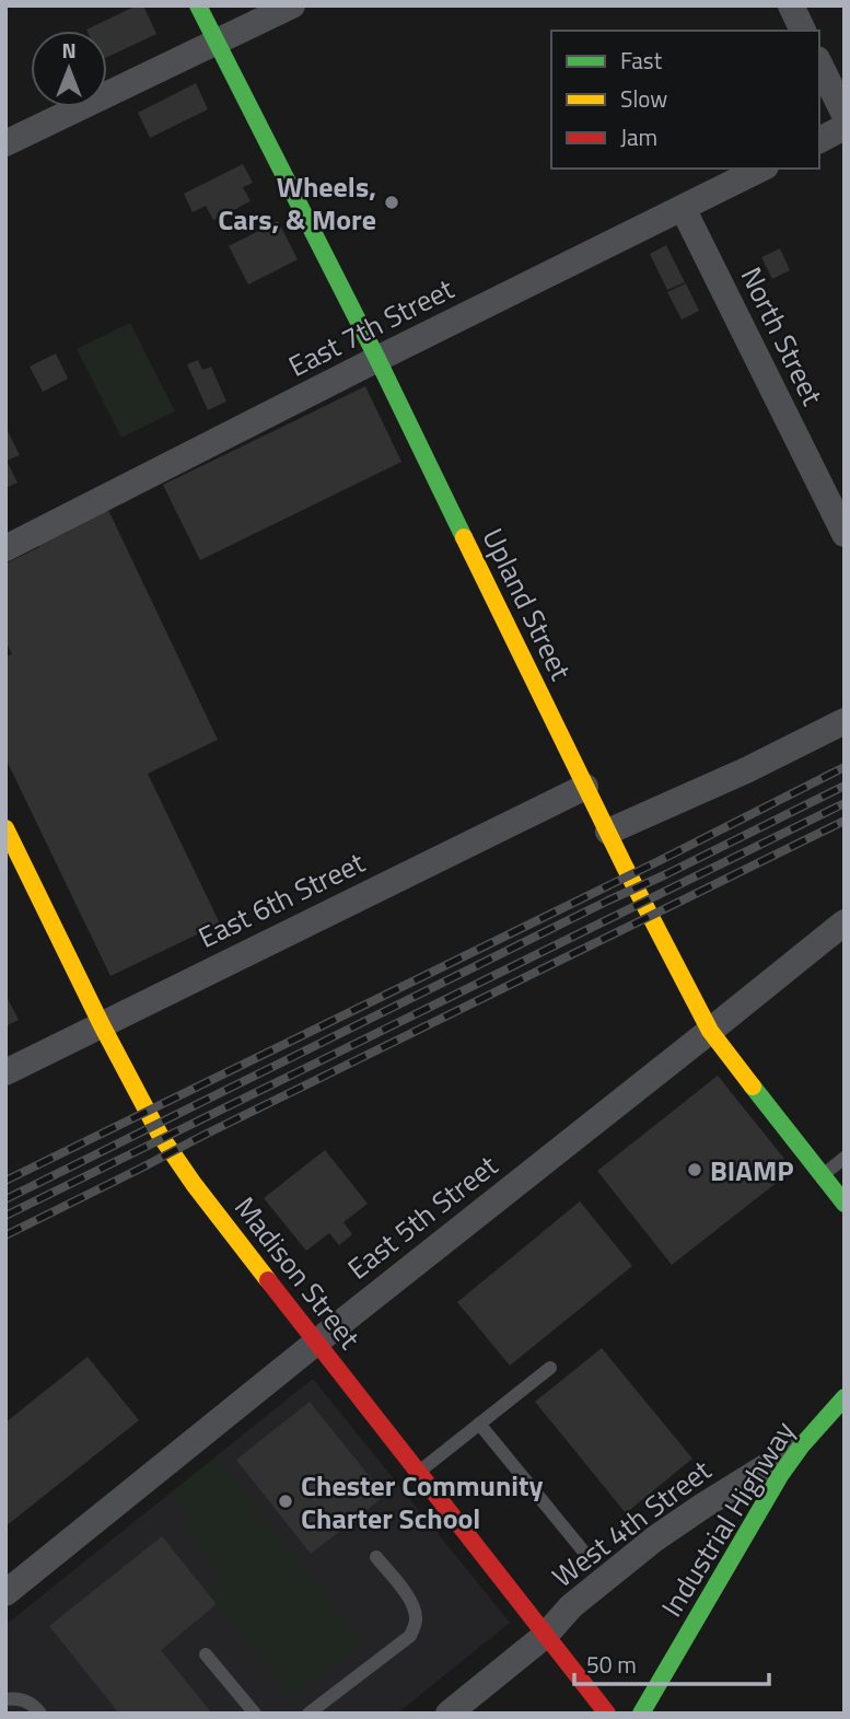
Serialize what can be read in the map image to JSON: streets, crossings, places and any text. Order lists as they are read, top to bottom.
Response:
{
  "streets": {
    "street": [
      "East 7th Street",
      "North Street",
      "Upland Street",
      "East 6th Street",
      "East 5th Street",
      "Madison Street",
      "Industrial Highway",
      "West 4th Street"
    ]
  },
  "crossings": [
    ["East 7th Street", "North Street"],
    ["East 7th Street", "Upland Street"],
    ["Upland Street", "East 6th Street"],
    ["Upland Street", "East 5th Street"],
    ["East 6th Street", "Madison Street"],
    ["East 5th Street", "Madison Street"],
    ["Madison Street", "West 4th Street"],
    ["Industrial Highway", "West 4th Street"]
  ],
  "places": ["Wheels, Cars, & More", "BIAMP", "Chester Community Charter School"],
  "legend": ["Fast", "Slow", "Jam"],
  "scale_bar": "50 m",
  "north": "top"
}
